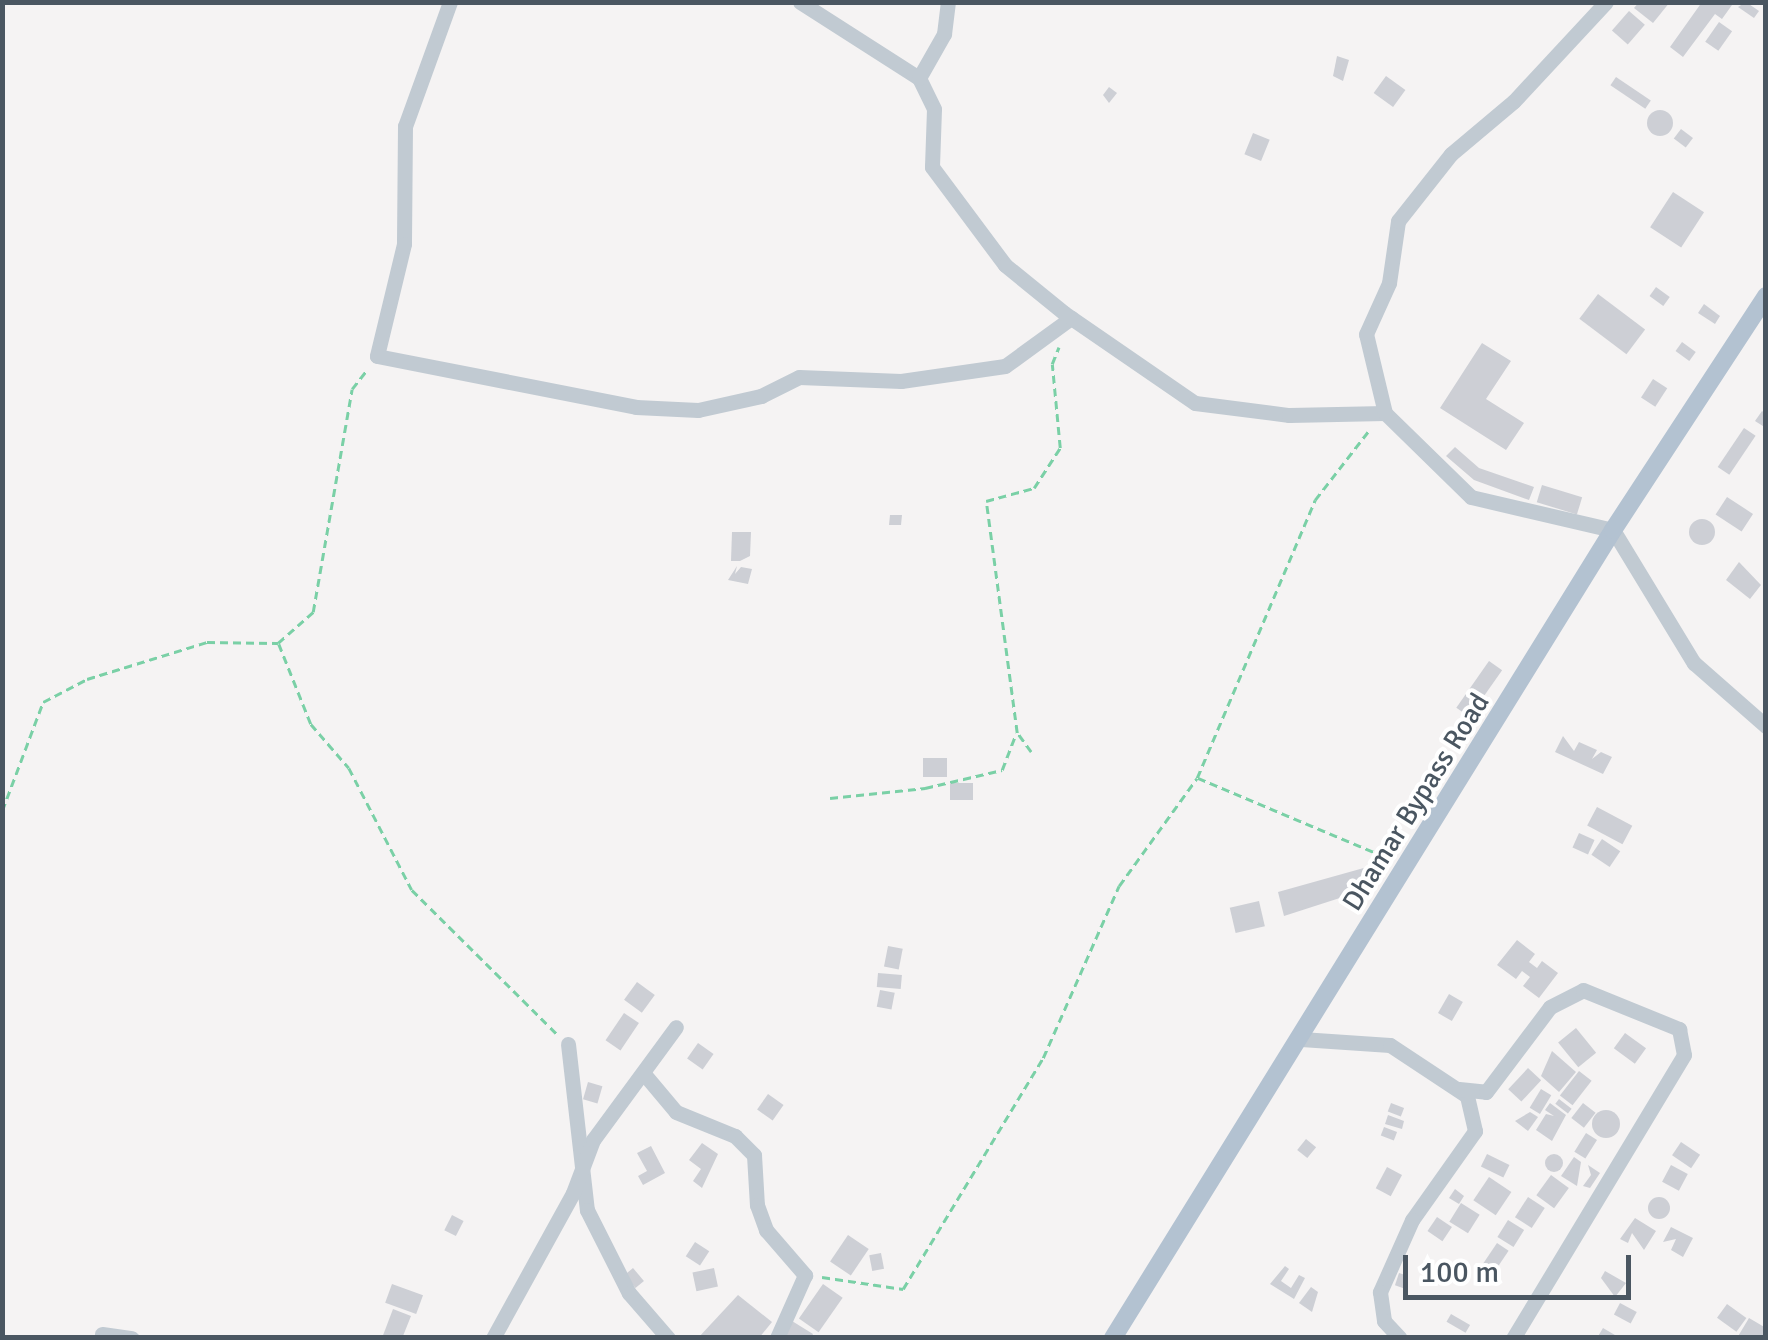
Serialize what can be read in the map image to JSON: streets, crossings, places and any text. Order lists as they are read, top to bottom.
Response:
{
  "streets": {
    "main road": ["Dhamar Bypass Road"]
  },
  "scale_bar": "100 m"
}
